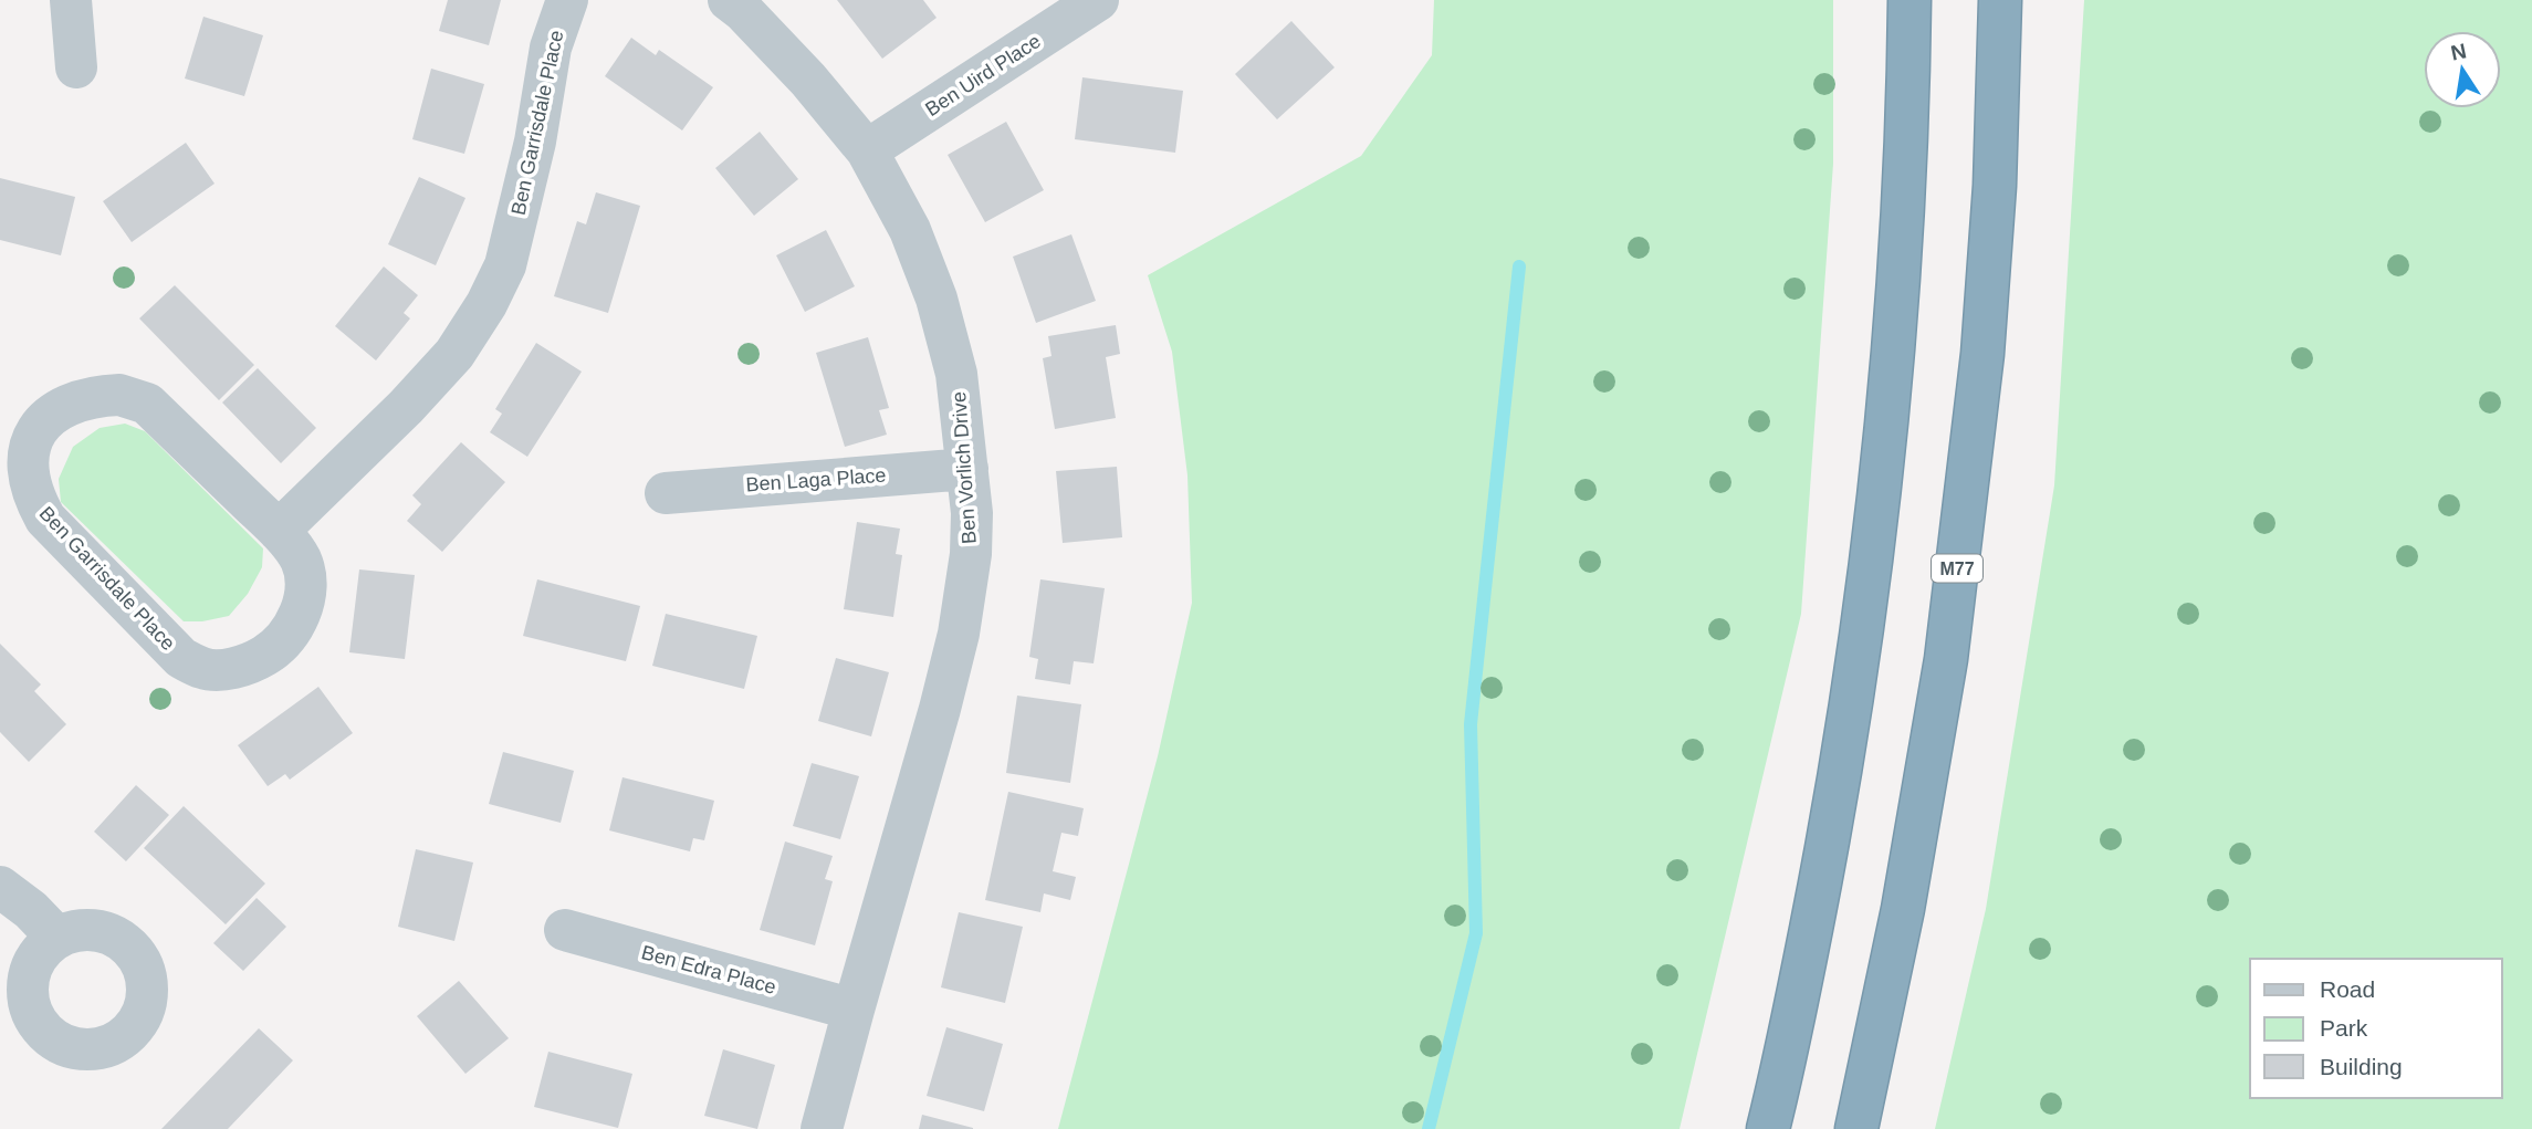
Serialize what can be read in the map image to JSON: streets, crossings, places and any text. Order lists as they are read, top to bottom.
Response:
{
  "streets": {
    "highway": ["M77"],
    "street": [
      "Ben Uird Place",
      "Ben Garrisdale Place",
      "Ben Vorlich Drive",
      "Ben Laga Place",
      "Ben Edra Place"
    ]
  },
  "crossings": [
    ["Ben Uird Place", "Ben Vorlich Drive"],
    ["Ben Vorlich Drive", "Ben Laga Place"],
    ["Ben Vorlich Drive", "Ben Edra Place"]
  ],
  "legend": ["Road", "Park", "Building"],
  "north": "top"
}
